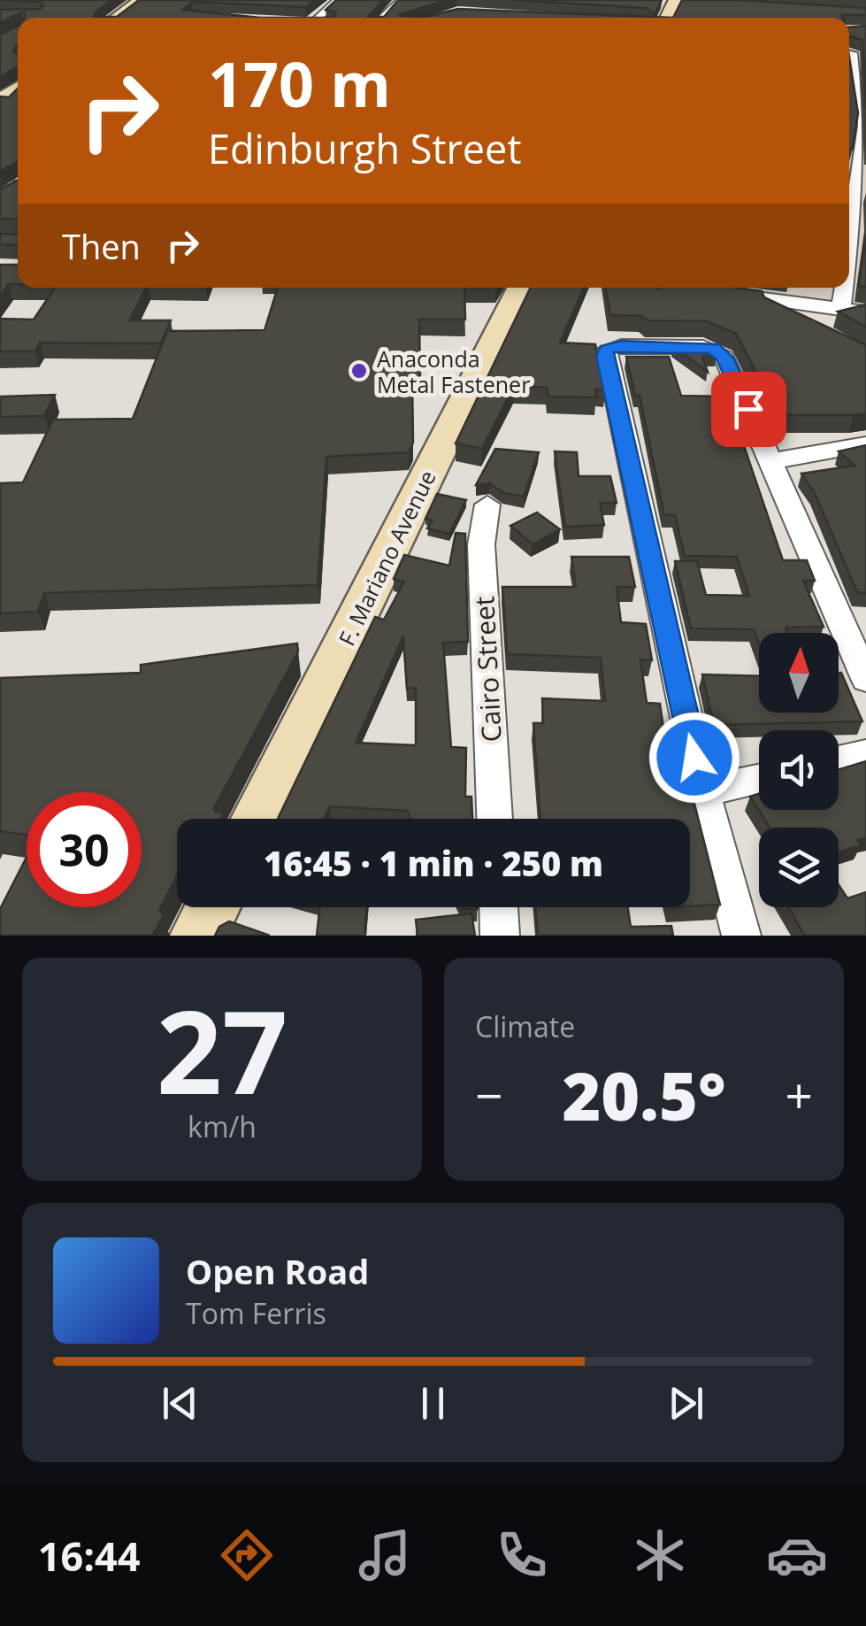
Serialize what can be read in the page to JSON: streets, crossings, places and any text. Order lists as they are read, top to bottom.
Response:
{
  "streets": {
    "street": ["F. Mariano Avenue", "Cairo Street"]
  },
  "places": ["Anaconda Metal Fastener"],
  "north": "top",
  "page": {
    "turn": ["170 m", "Edinburgh Street"],
    "then": "Then",
    "limit": "30",
    "trip": "16:45 · 1 min · 250 m",
    "tile": [
      ["27", "km/h"],
      "Climate"
    ],
    "heat": ["−", "20.5°", "+"],
    "song": ["Open Road", "Tom Ferris"],
    "tabs": "16:44"
  }
}
